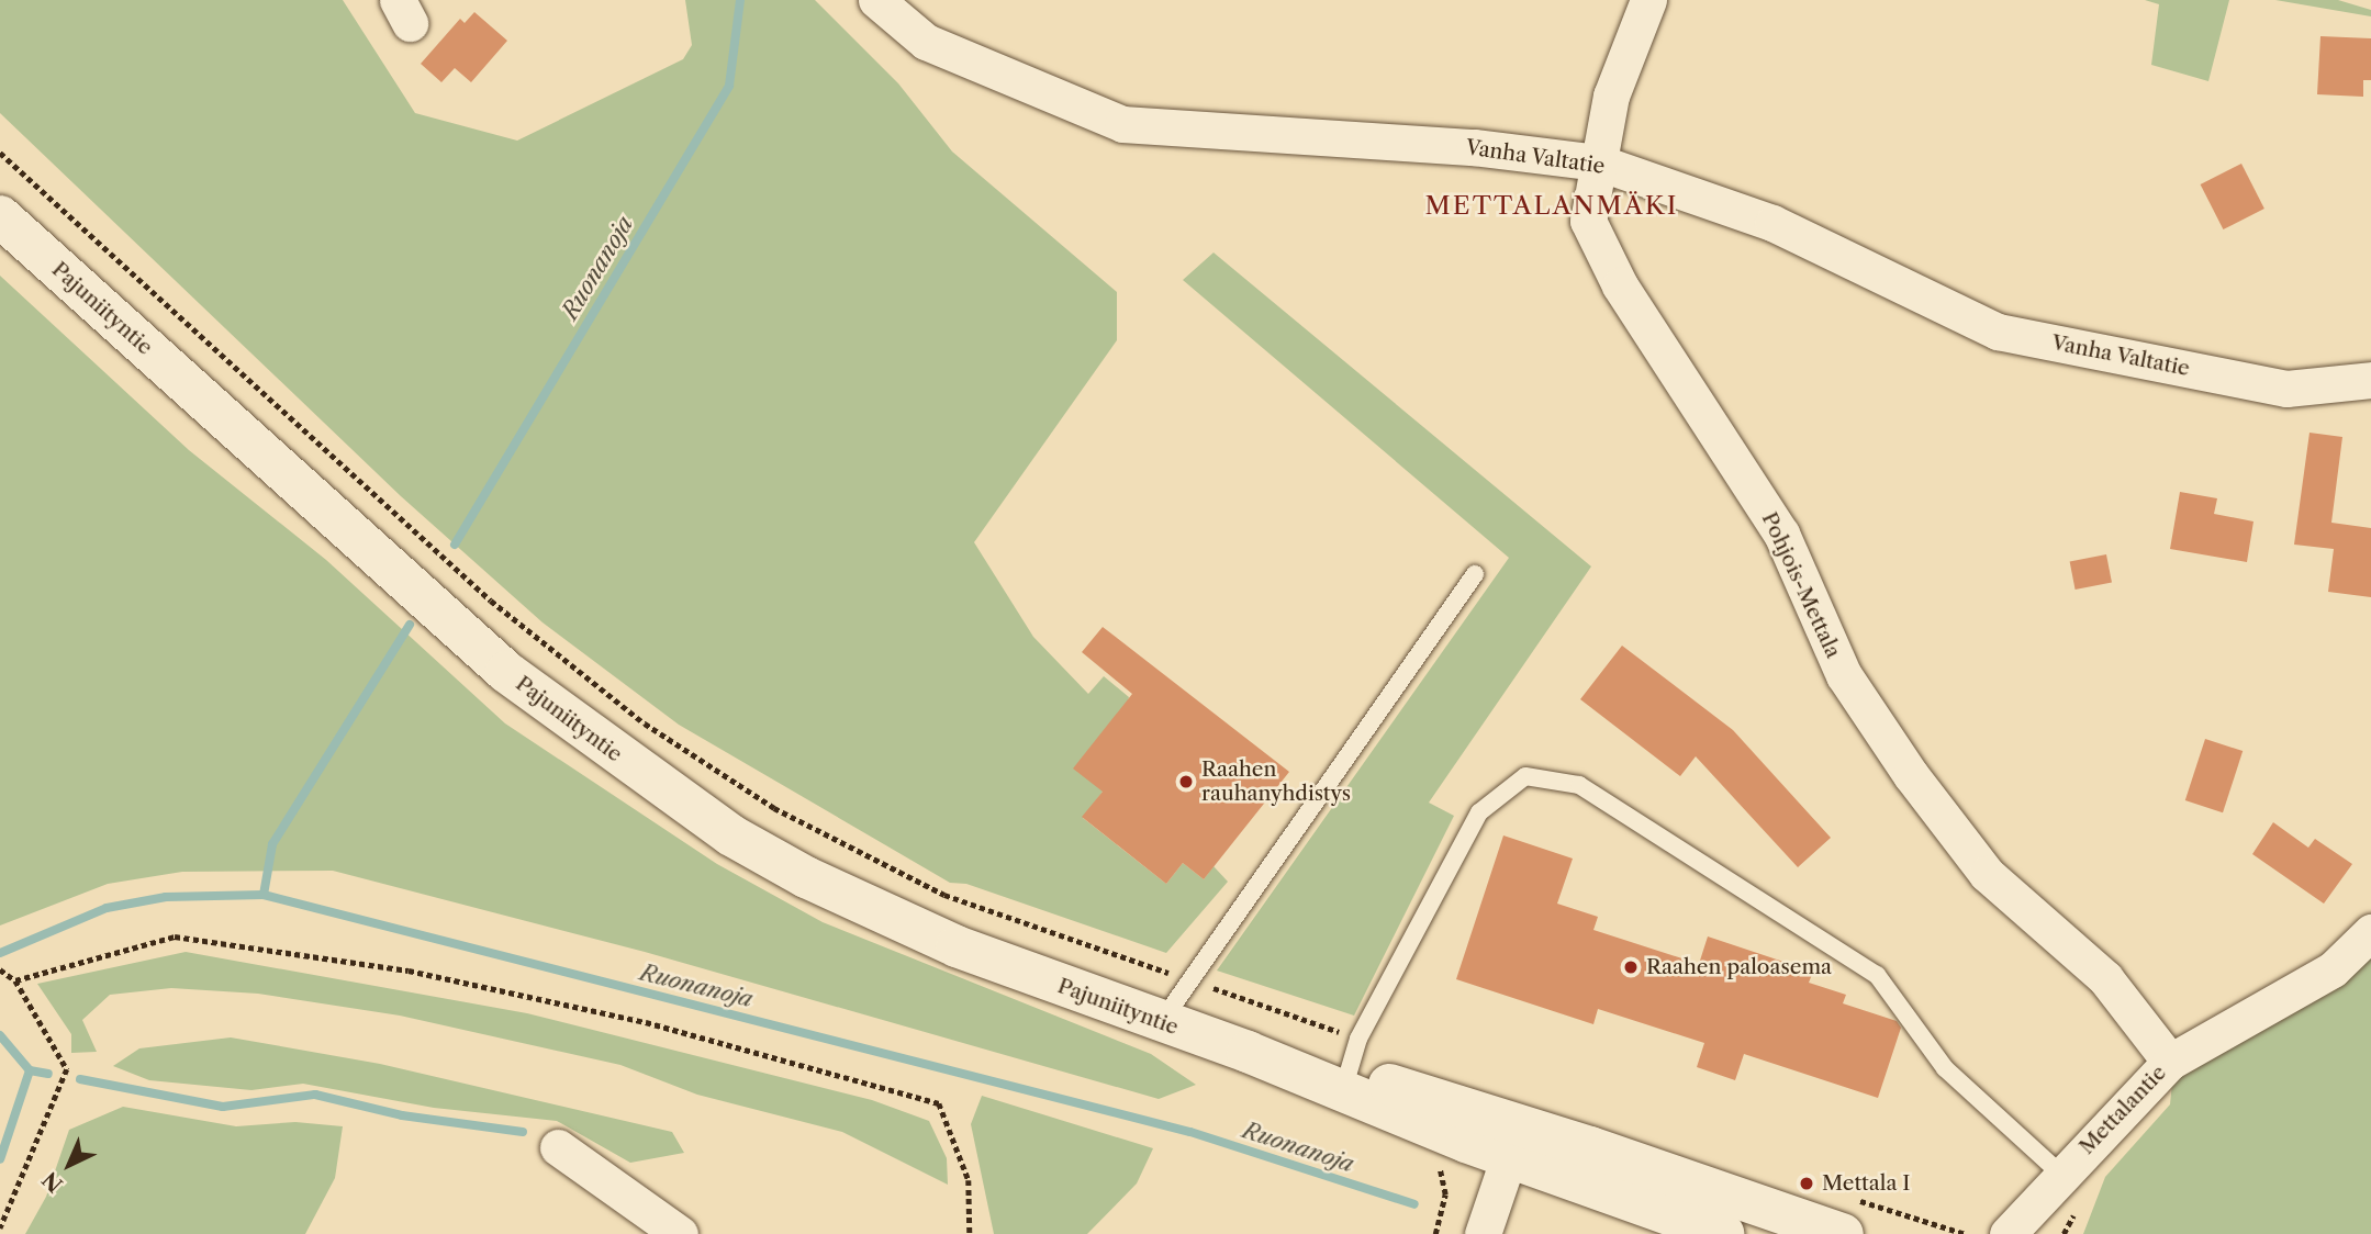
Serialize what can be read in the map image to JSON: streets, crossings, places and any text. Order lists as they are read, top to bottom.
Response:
{
  "streets": {
    "street": [
      "Vanha Valtatie",
      "Pajuniityntie",
      "Pohjois-Mettala",
      "Mettalantie"
    ]
  },
  "crossings": [
    ["Vanha Valtatie", "Pohjois-Mettala"],
    ["Pohjois-Mettala", "Mettalantie"]
  ],
  "districts": ["METTALANMÄKI"],
  "water": ["Ruonanoja"],
  "places": ["Raahen rauhanyhdistys", "Raahen paloasema", "Mettala I"],
  "north": "bottom left"
}
